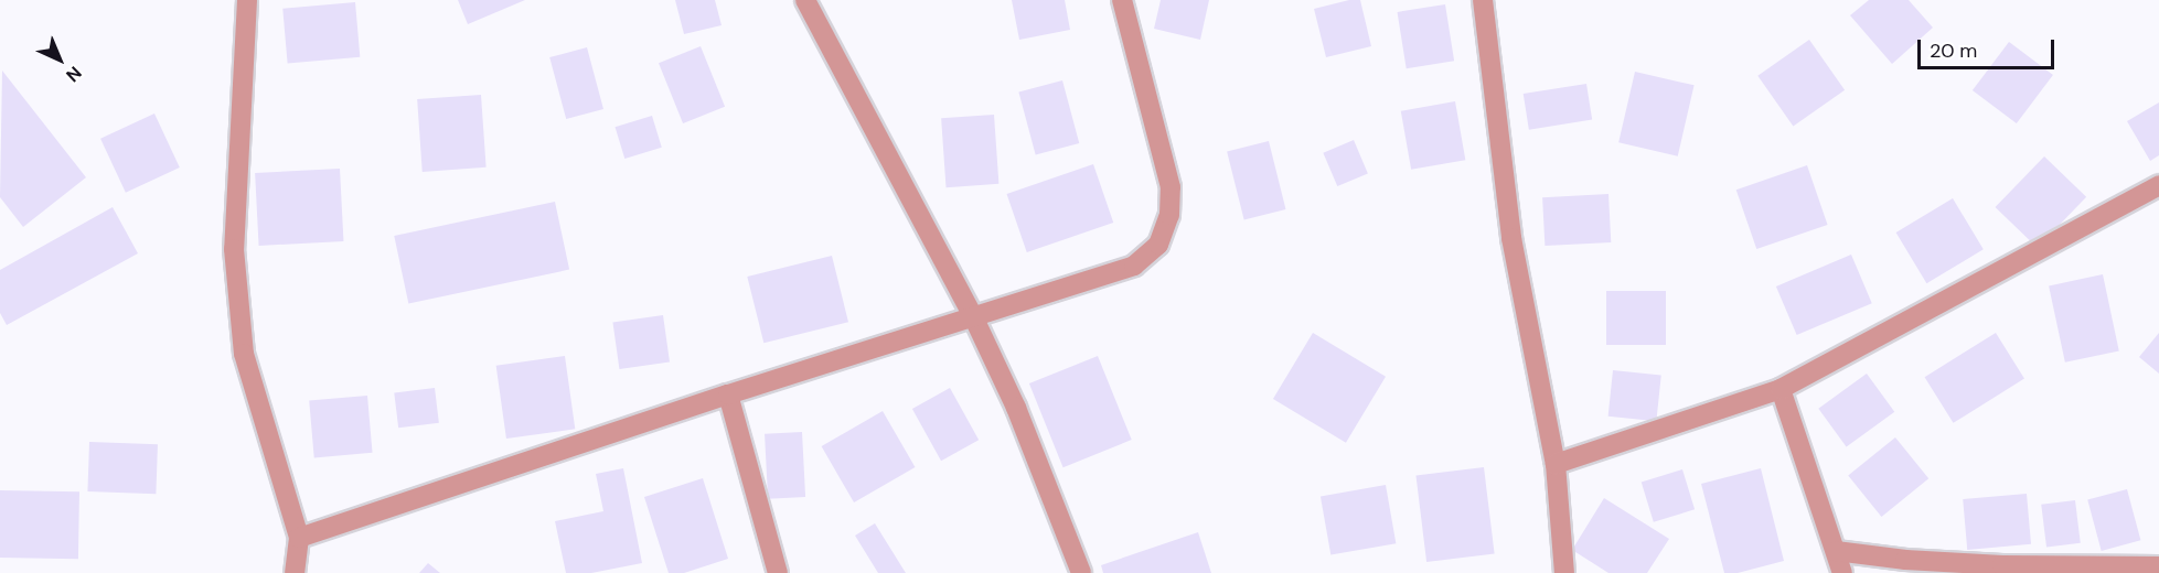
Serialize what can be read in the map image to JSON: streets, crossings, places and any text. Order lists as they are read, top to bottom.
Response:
{
  "scale_bar": "20 m",
  "north": "bottom right"
}
